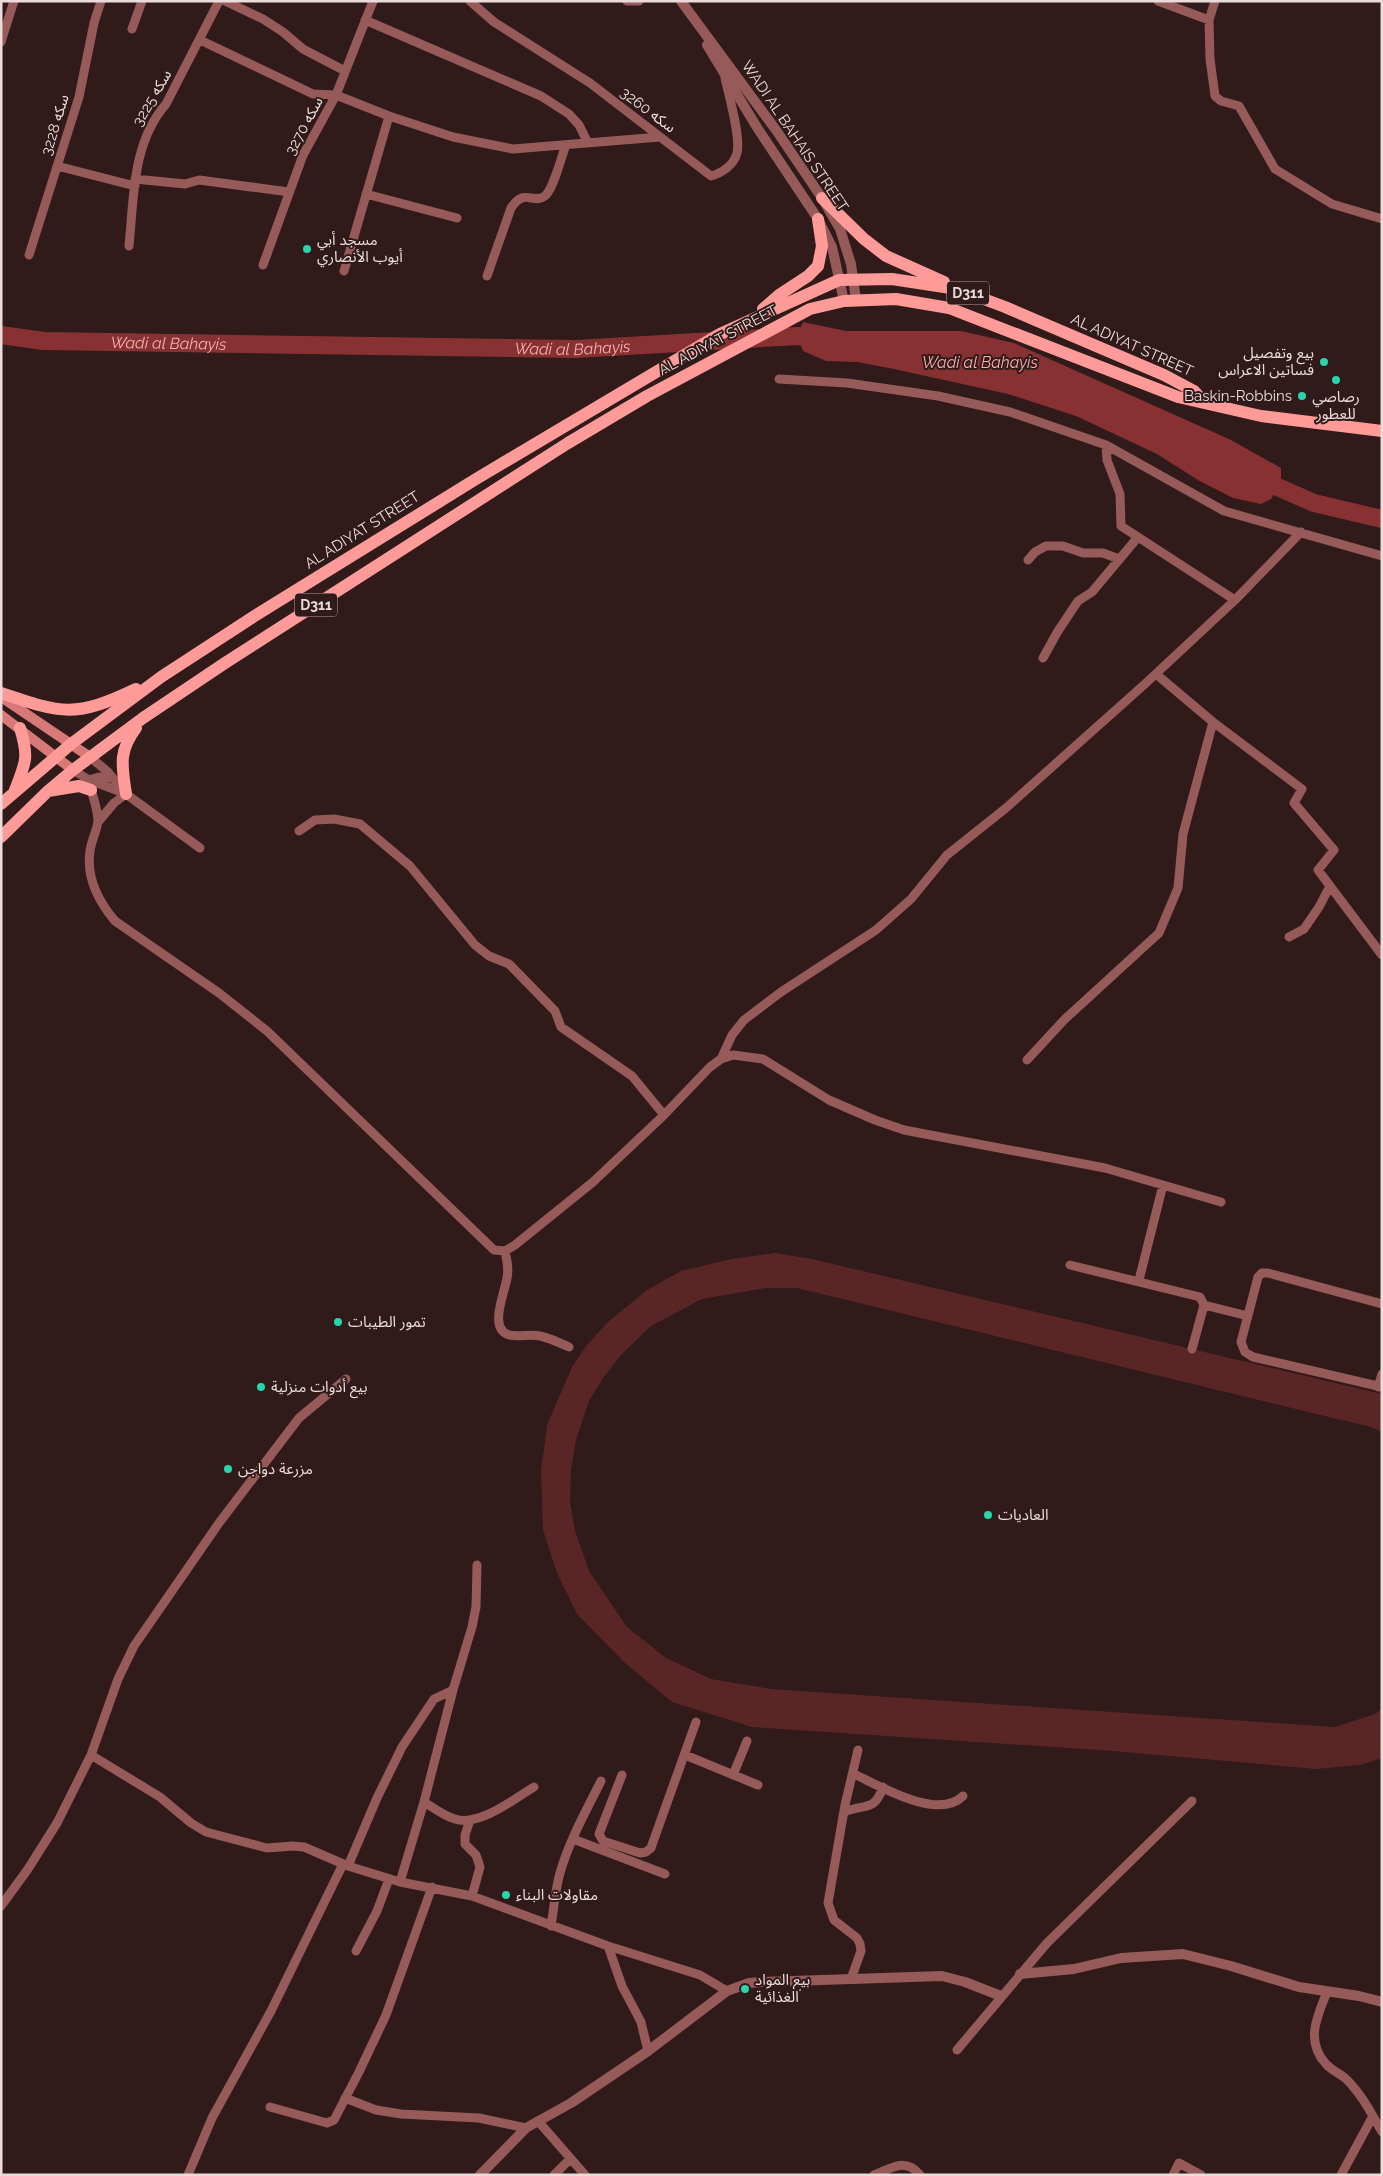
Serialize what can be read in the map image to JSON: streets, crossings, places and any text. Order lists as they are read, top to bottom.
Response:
{
  "streets": {
    "main road": ["D311", "AL ADIYAT STREET"],
    "street": [
      "سكه 3225",
      "سكه 3260",
      "سكه 3228",
      "سكه 3270",
      "WADI AL BAHAIS STREET"
    ]
  },
  "crossings": [
    ["سكه 3260", "WADI AL BAHAIS STREET"],
    ["WADI AL BAHAIS STREET", "AL ADIYAT STREET"],
    ["D311", "AL ADIYAT STREET"]
  ],
  "water": ["Wadi al Bahayis"],
  "places": [
    "مسجد أبي أيوب الأنصاري",
    "بيع وتفصيل فساتين الاعراس",
    "رصاصي للعطور",
    "Baskin-Robbins",
    "تمور الطيبات",
    "بيع أدوات منزلية",
    "مزرعة دواجن",
    "العاديات",
    "مقاولات البناء",
    "بيع المواد الغذائية"
  ]
}
